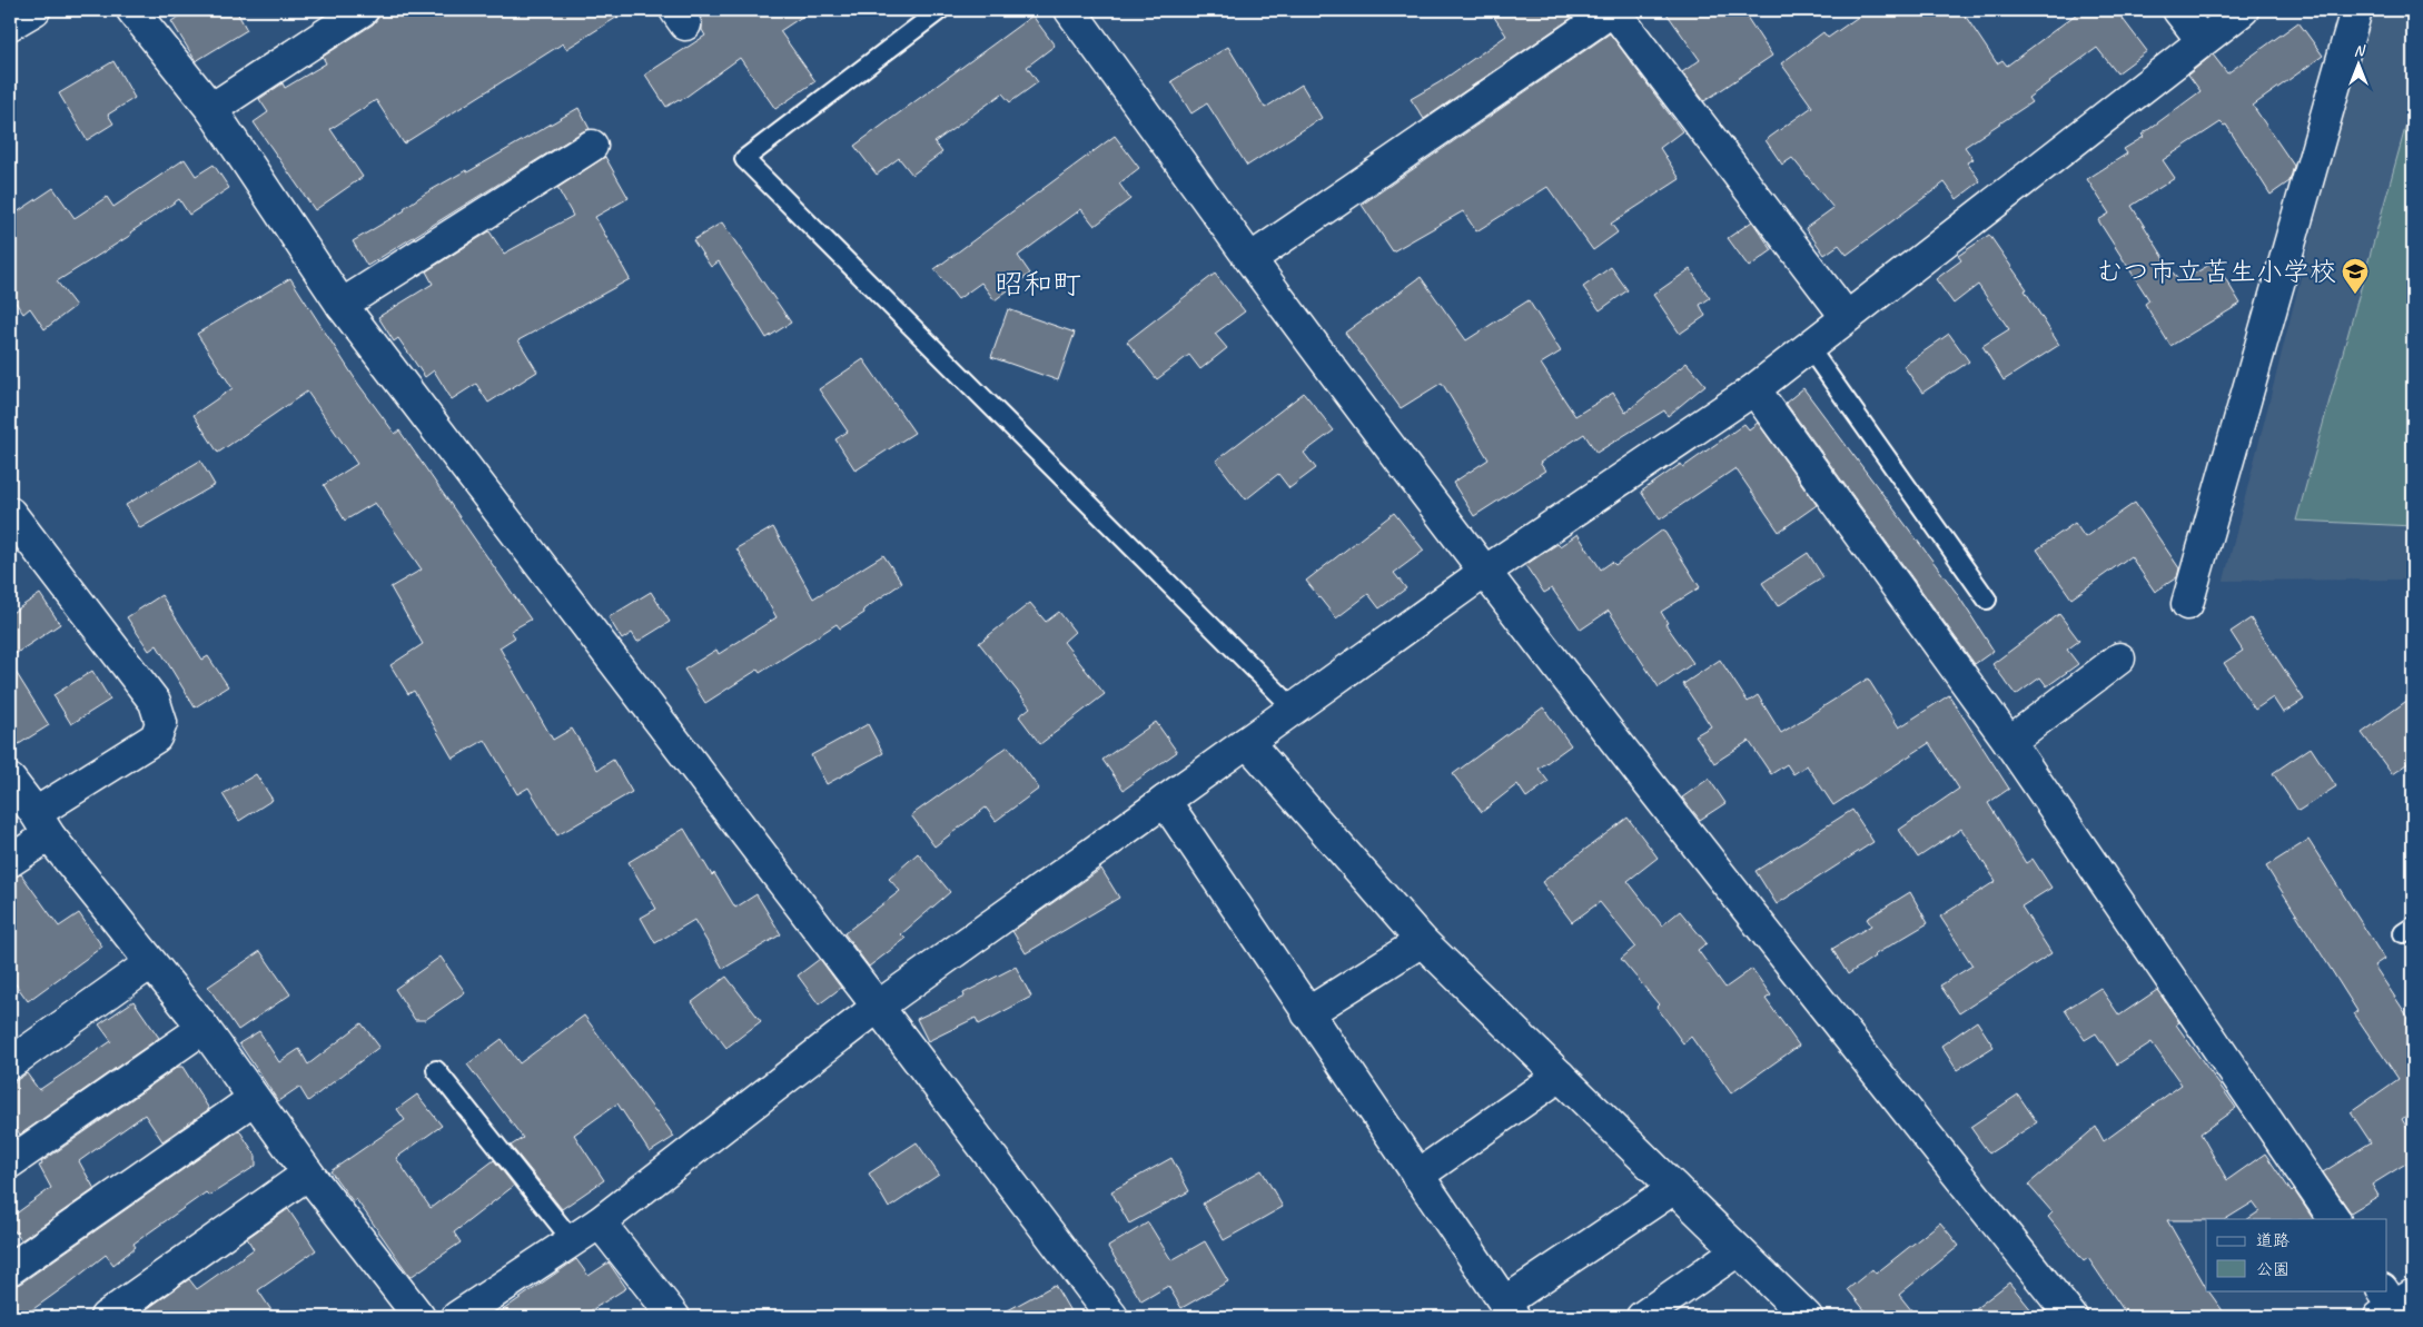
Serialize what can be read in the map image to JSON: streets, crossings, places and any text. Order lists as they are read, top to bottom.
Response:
{
  "districts": ["昭和町"],
  "places": {
    "school or university": ["むつ市立苫生小学校"]
  },
  "legend": ["道路", "公園"],
  "north": "top"
}
